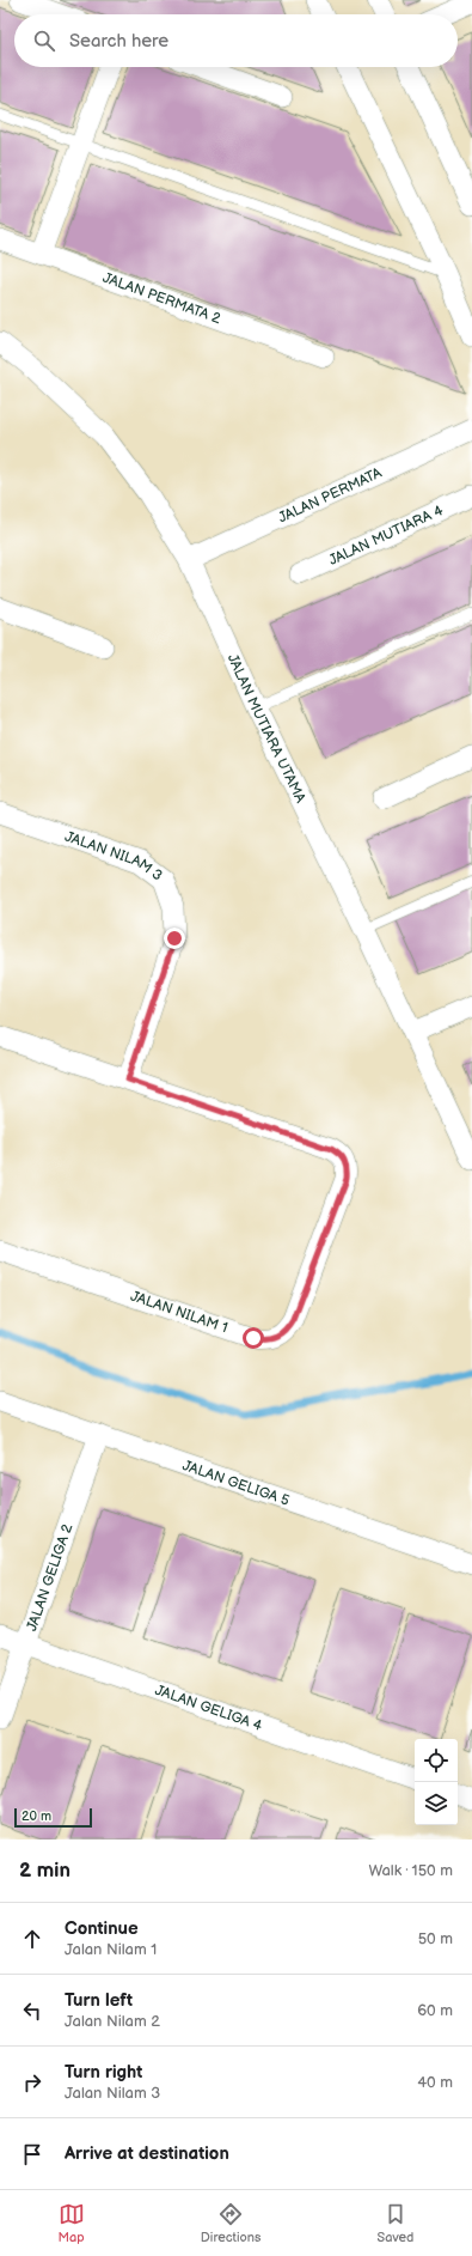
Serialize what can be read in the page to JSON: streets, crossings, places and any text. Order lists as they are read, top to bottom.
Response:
{
  "streets": {
    "street": [
      "JALAN PERMATA 2",
      "JALAN PERMATA",
      "JALAN MUTIARA 4",
      "JALAN MUTIARA UTAMA",
      "JALAN NILAM 3",
      "JALAN NILAM 1",
      "JALAN GELIGA 5",
      "JALAN GELIGA 2",
      "JALAN GELIGA 4"
    ]
  },
  "crossings": [
    ["JALAN PERMATA", "JALAN MUTIARA UTAMA"],
    ["JALAN NILAM 3", "JALAN NILAM 1"],
    ["JALAN GELIGA 5", "JALAN GELIGA 2"],
    ["JALAN GELIGA 2", "JALAN GELIGA 4"]
  ],
  "scale_bar": "20 m",
  "page": {
    "search": "Search here",
    "scale": "20 m",
    "heading": ["2 min", "Walk · 150 m"],
    "list": [
      ["Continue", "Jalan Nilam 1", "50 m"],
      ["Turn left", "Jalan Nilam 2", "60 m"],
      ["Turn right", "Jalan Nilam 3", "40 m"],
      "Arrive at destination"
    ],
    "nav": ["Map", "Directions", "Saved"]
  }
}
